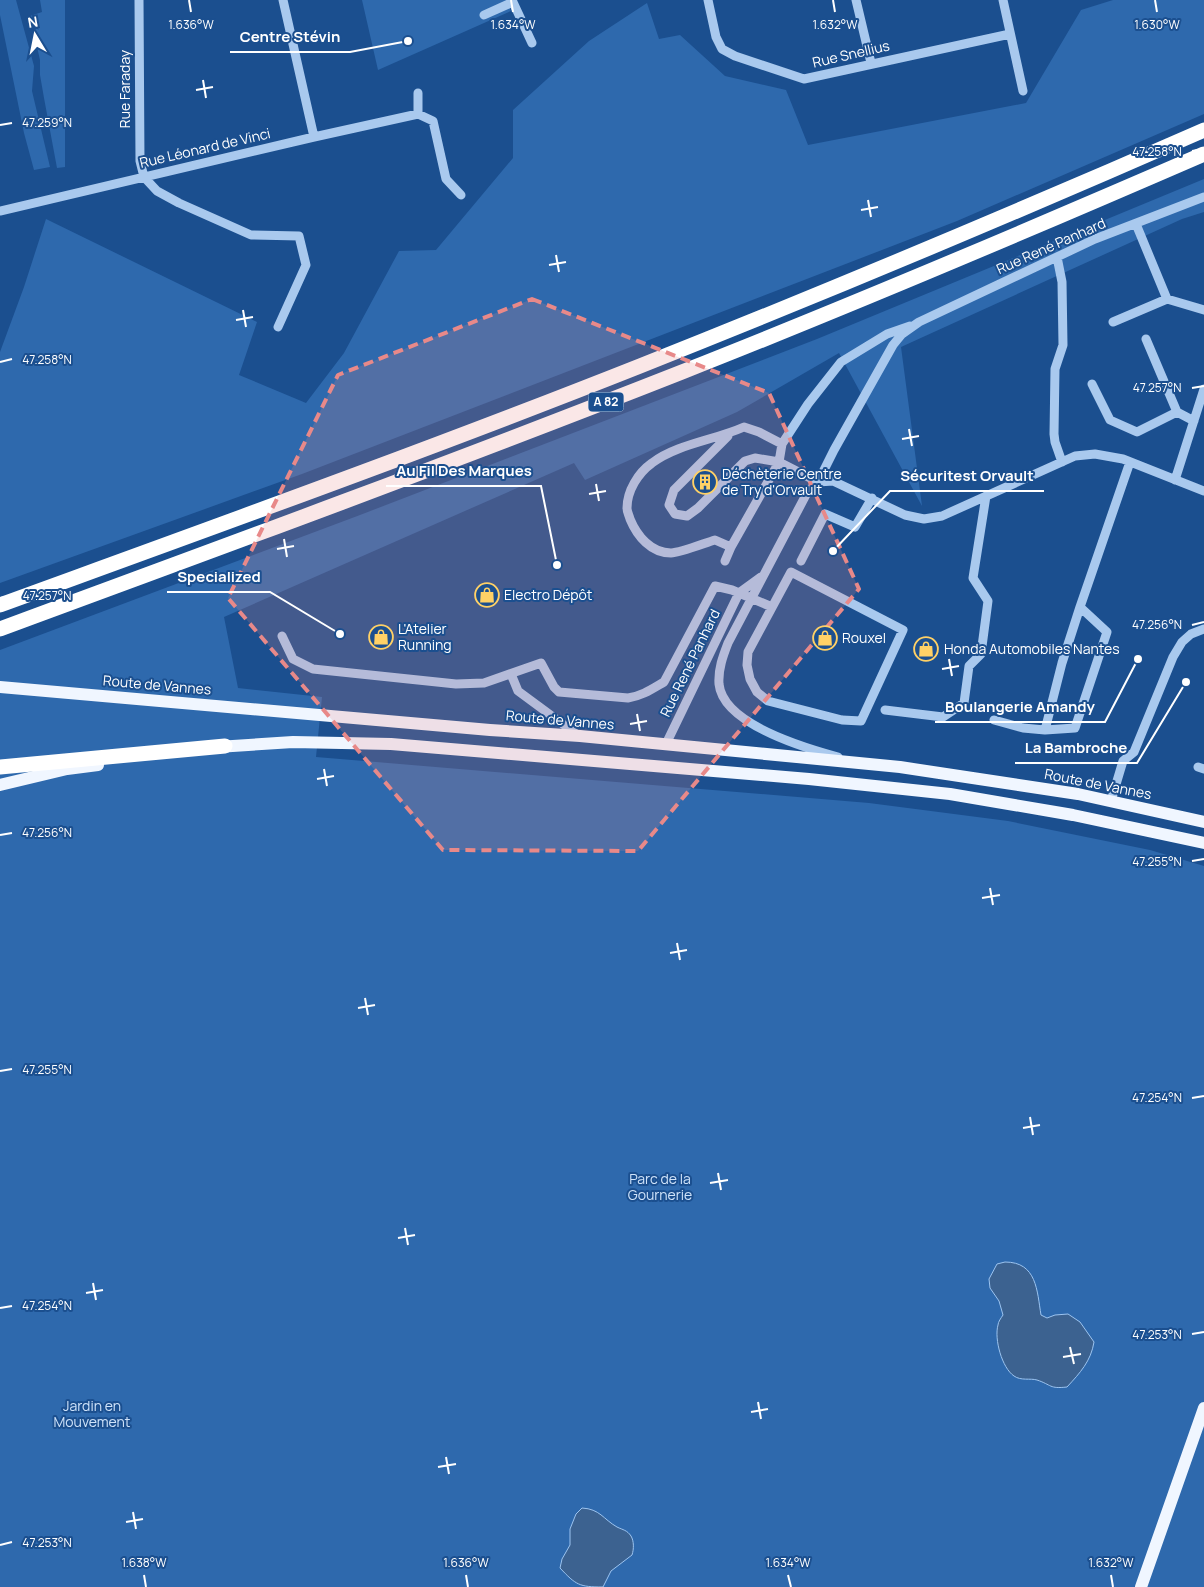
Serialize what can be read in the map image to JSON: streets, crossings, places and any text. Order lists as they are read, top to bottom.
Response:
{
  "streets": {
    "highway": ["A 82"],
    "main road": ["Route de Vannes"],
    "street": [
      "Rue Snellius",
      "Rue Faraday",
      "Rue Léonard de Vinci",
      "Rue René Panhard"
    ]
  },
  "crossings": [
    ["Rue Faraday", "Rue Léonard de Vinci"],
    ["Rue René Panhard", "Route de Vannes"]
  ],
  "parks": ["Parc de la Gournerie", "Jardin en Mouvement"],
  "places": {
    "other": [
      "Centre Stévin",
      "Sécuritest Orvault",
      "Au Fil Des Marques",
      "Specialized",
      "Boulangerie Amandy",
      "La Bambroche"
    ],
    "building": ["Déchèterie Centre de Try d'Orvault"],
    "shop": [
      "Electro Dépôt",
      "L'Atelier Running",
      "Rouxel",
      "Honda Automobiles Nantes"
    ]
  },
  "north": "top",
  "coordinates": [
    "1.636°W",
    "1.634°W",
    "1.632°W",
    "1.630°W",
    "47.259°N",
    "47.258°N",
    "47.257°N",
    "47.256°N",
    "47.255°N",
    "47.254°N",
    "47.253°N",
    "1.638°W"
  ]
}
